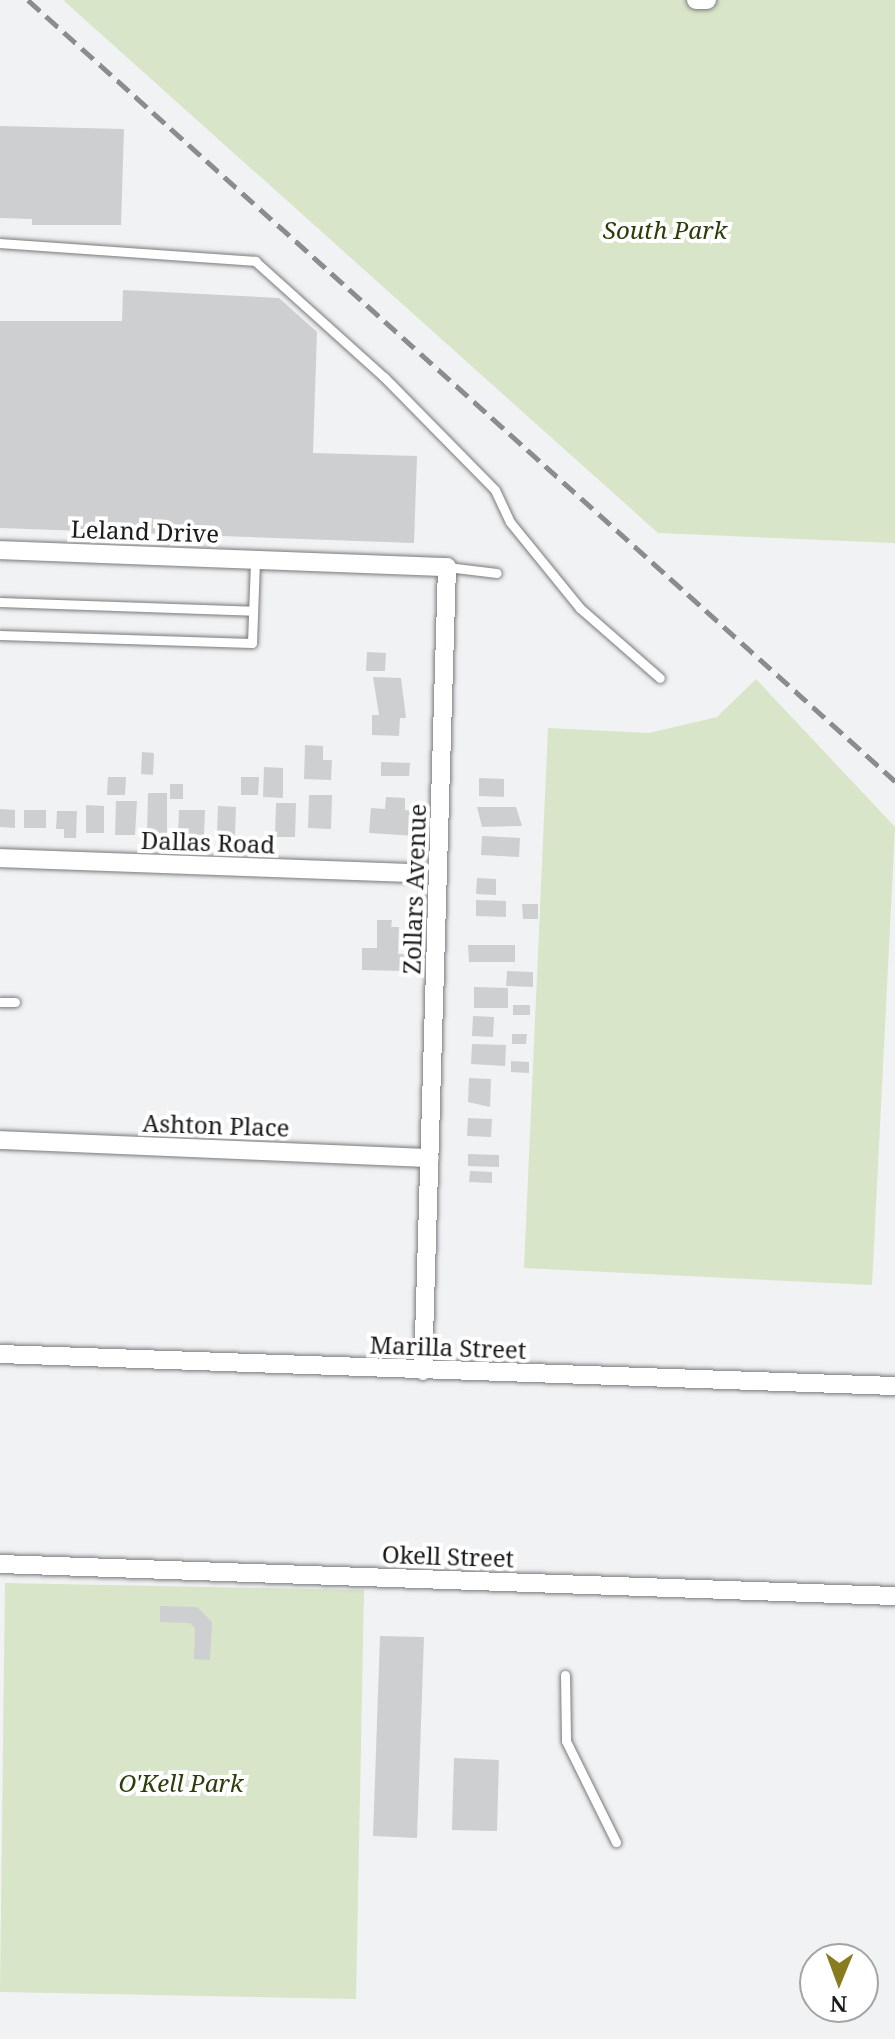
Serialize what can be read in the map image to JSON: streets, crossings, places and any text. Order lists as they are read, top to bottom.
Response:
{
  "streets": {
    "street": [
      "Leland Drive",
      "Dallas Road",
      "Zollars Avenue",
      "Ashton Place",
      "Marilla Street",
      "Okell Street"
    ]
  },
  "crossings": [
    ["Leland Drive", "Zollars Avenue"],
    ["Zollars Avenue", "Ashton Place"],
    ["Zollars Avenue", "Marilla Street"]
  ],
  "parks": ["South Park", "O'Kell Park"],
  "north": "bottom"
}
